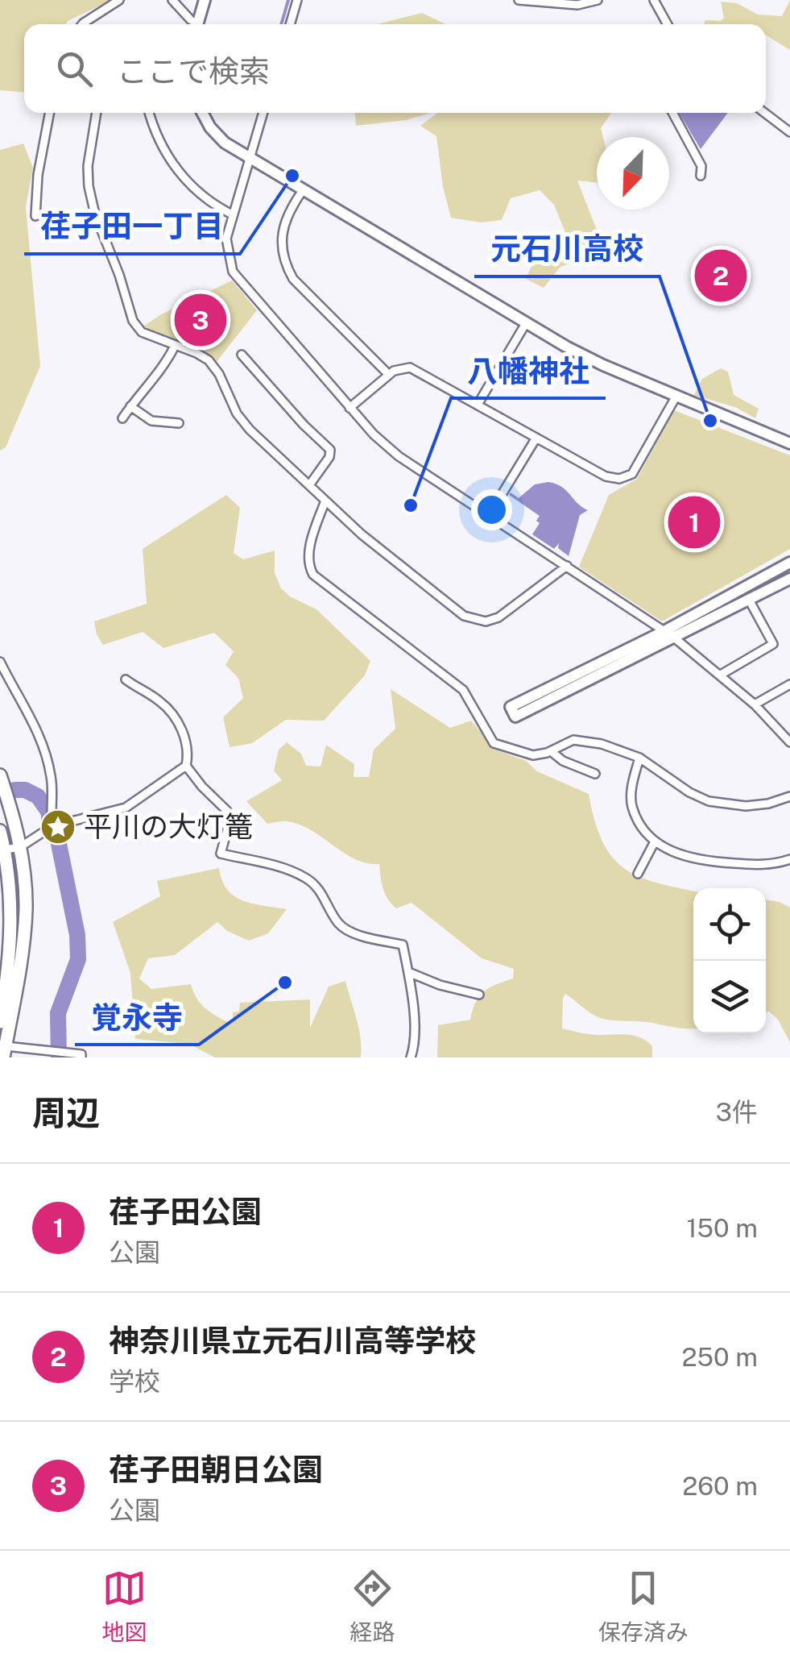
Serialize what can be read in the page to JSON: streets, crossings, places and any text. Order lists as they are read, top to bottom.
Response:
{
  "places": {
    "other": [
      "荏子田一丁目",
      "元石川高校",
      "八幡神社",
      "覚永寺"
    ],
    "place": ["平川の大灯篭"]
  },
  "north": "bottom left",
  "page": {
    "search": "ここで検索",
    "pins": ["2", "3", "1"],
    "heading": ["周辺", "3件"],
    "list": [
      {
        "mark": "1",
        "name": "荏子田公園",
        "note": "公園",
        "value": "150 m"
      },
      {
        "mark": "2",
        "name": "神奈川県立元石川高等学校",
        "note": "学校",
        "value": "250 m"
      },
      {
        "mark": "3",
        "name": "荏子田朝日公園",
        "note": "公園",
        "value": "260 m"
      }
    ],
    "nav": ["地図", "経路", "保存済み"]
  }
}
